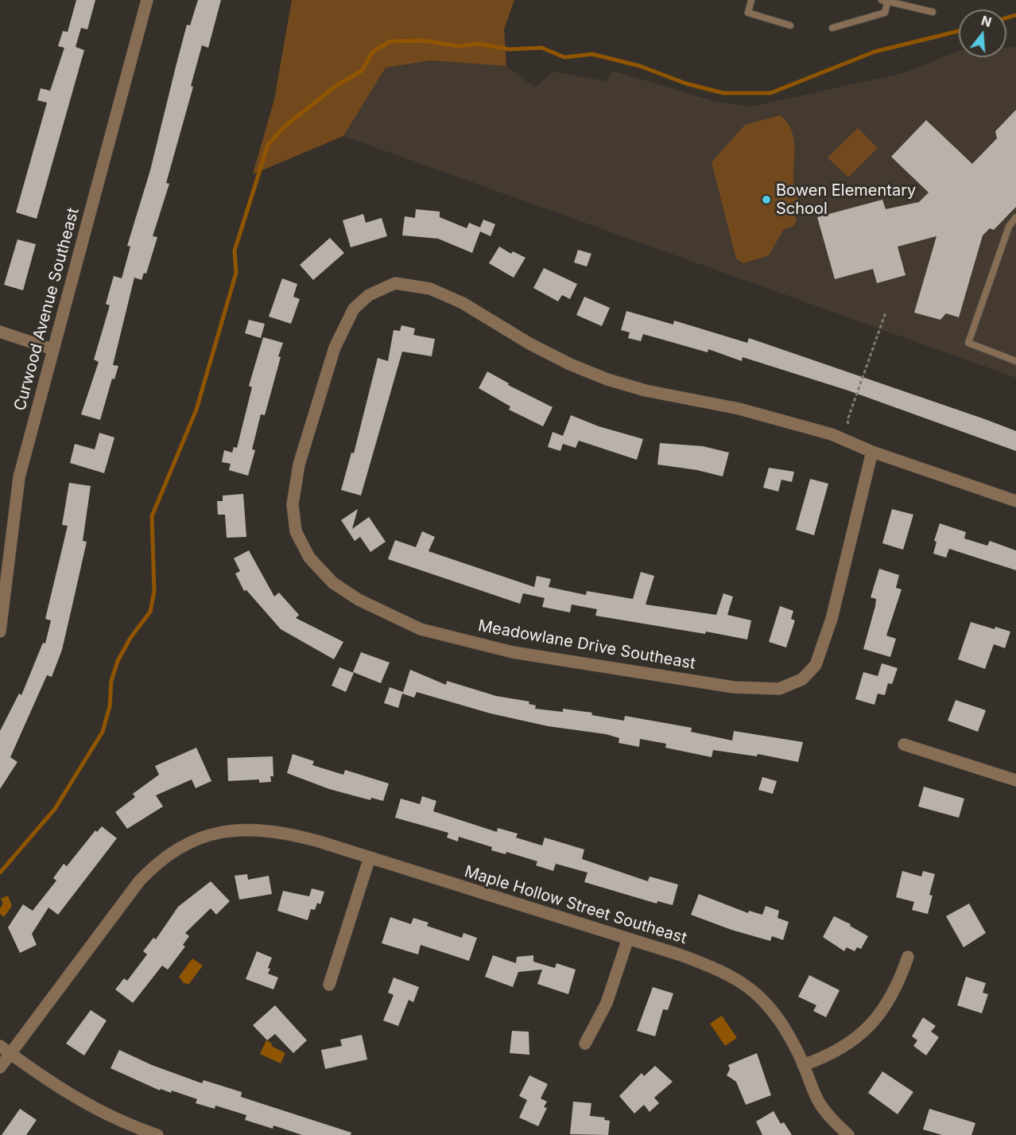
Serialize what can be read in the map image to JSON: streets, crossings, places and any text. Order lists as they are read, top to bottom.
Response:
{
  "streets": {
    "street": ["Curwood Avenue Southeast", "Meadowlane Drive Southeast", "Maple Hollow Street Southeast"]
  },
  "places": ["Bowen Elementary School"],
  "north": "top"
}
